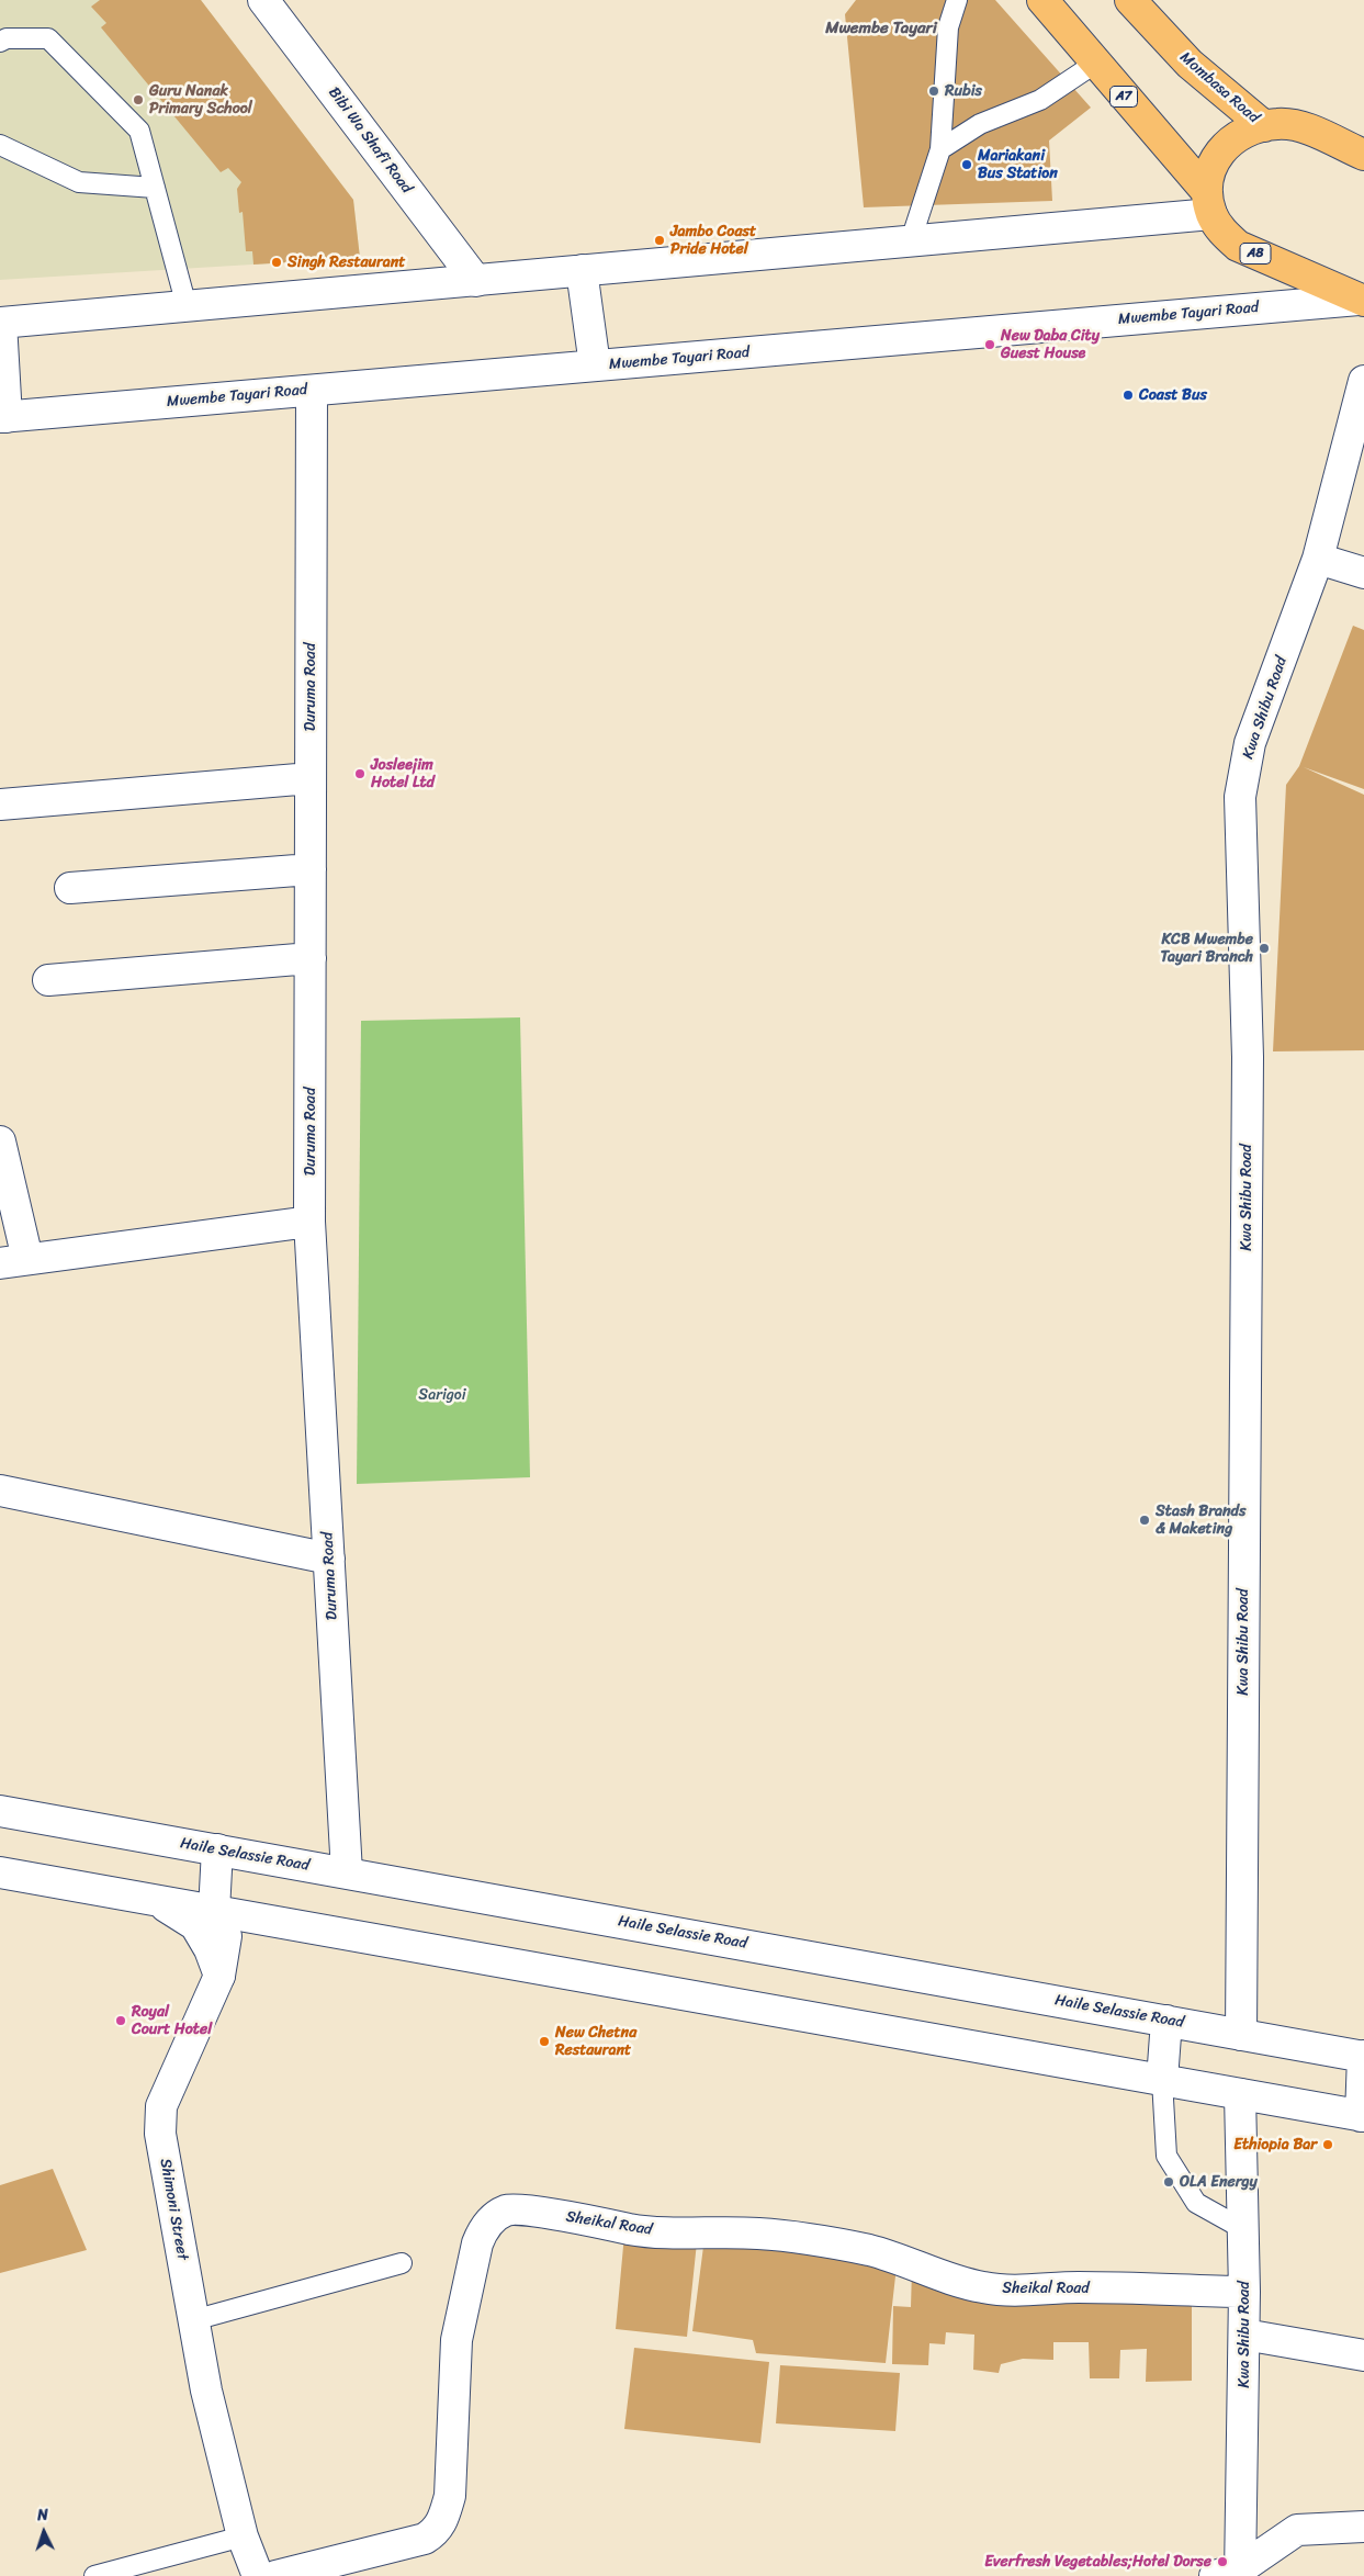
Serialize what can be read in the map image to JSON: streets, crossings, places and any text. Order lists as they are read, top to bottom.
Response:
{
  "streets": {
    "highway": ["Mombasa Road", "A7", "A8"],
    "street": [
      "Bibi Wa Shafi Road",
      "Mwembe Tayari Road",
      "Duruma Road",
      "Kwa Shibu Road",
      "Haile Selassie Road",
      "Shimoni Street",
      "Sheikal Road"
    ]
  },
  "crossings": [
    ["A7", "A8"],
    ["A8", "Mwembe Tayari Road"],
    ["Mwembe Tayari Road", "Duruma Road"],
    ["Duruma Road", "Haile Selassie Road"],
    ["Kwa Shibu Road", "Haile Selassie Road"],
    ["Kwa Shibu Road", "Sheikal Road"],
    ["Haile Selassie Road", "Shimoni Street"]
  ],
  "districts": ["Mwembe Tayari"],
  "parks": ["Sarigoi"],
  "places": [
    "Rubis",
    "Guru Nanak Primary School",
    "Mariakani Bus Station",
    "Jambo Coast Pride Hotel",
    "Singh Restaurant",
    "New Daba City Guest House",
    "Coast Bus",
    "Josleejim Hotel Ltd",
    "KCB Mwembe Tayari Branch",
    "Stash Brands & Maketing",
    "Royal Court Hotel",
    "New Chetna Restaurant",
    "Ethiopia Bar",
    "OLA Energy",
    "Everfresh Vegetables;Hotel Dorse"
  ],
  "north": "top"
}
